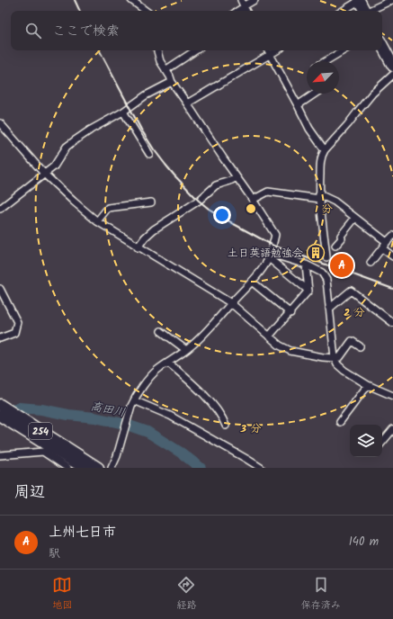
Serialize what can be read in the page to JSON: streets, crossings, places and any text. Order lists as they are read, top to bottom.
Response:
{
  "streets": {
    "highway": ["254"]
  },
  "water": ["高田川"],
  "places": {
    "building": ["土日英語勉強会"]
  },
  "north": "bottom left",
  "page": {
    "search": "ここで検索",
    "pins": "A",
    "heading": "周辺",
    "list": [
      {
        "mark": "A",
        "name": "上州七日市",
        "note": "駅",
        "value": "140 m"
      }
    ],
    "nav": ["地図", "経路", "保存済み"]
  },
  "rings": ["1 分", "2 分", "3 分"]
}
